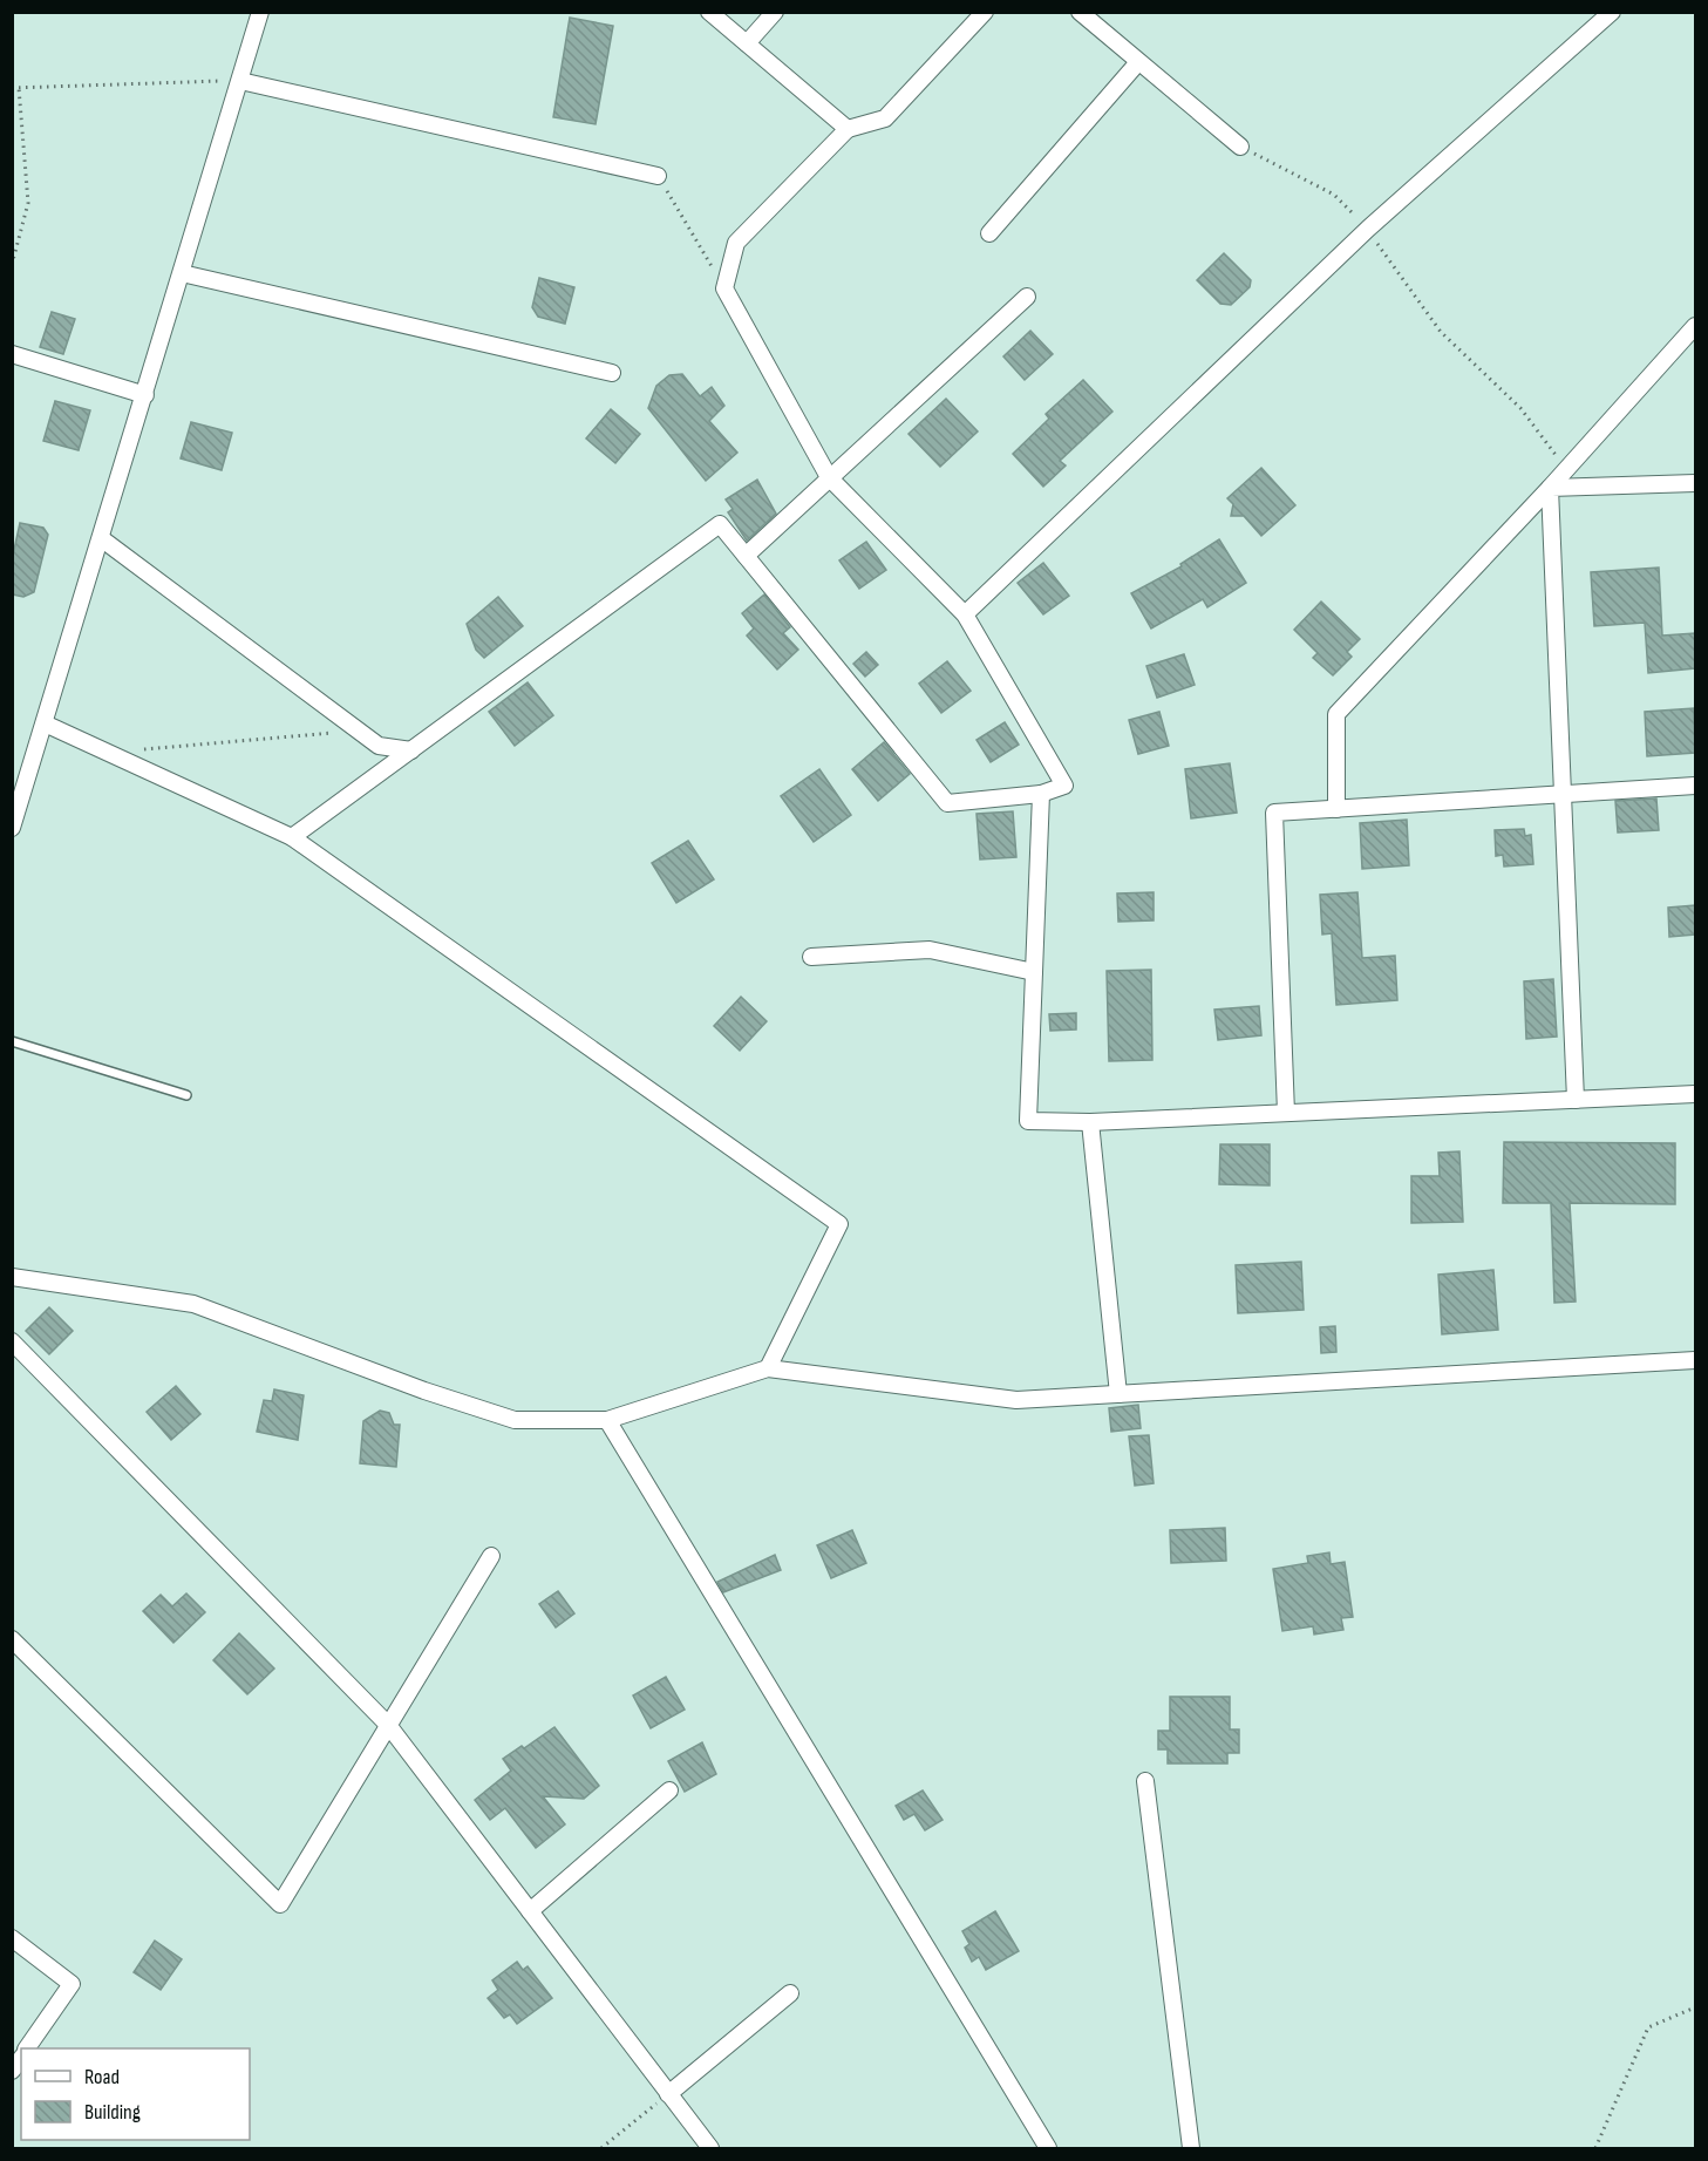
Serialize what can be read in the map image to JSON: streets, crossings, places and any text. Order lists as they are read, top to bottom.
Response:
{
  "legend": ["Road", "Building"]
}
